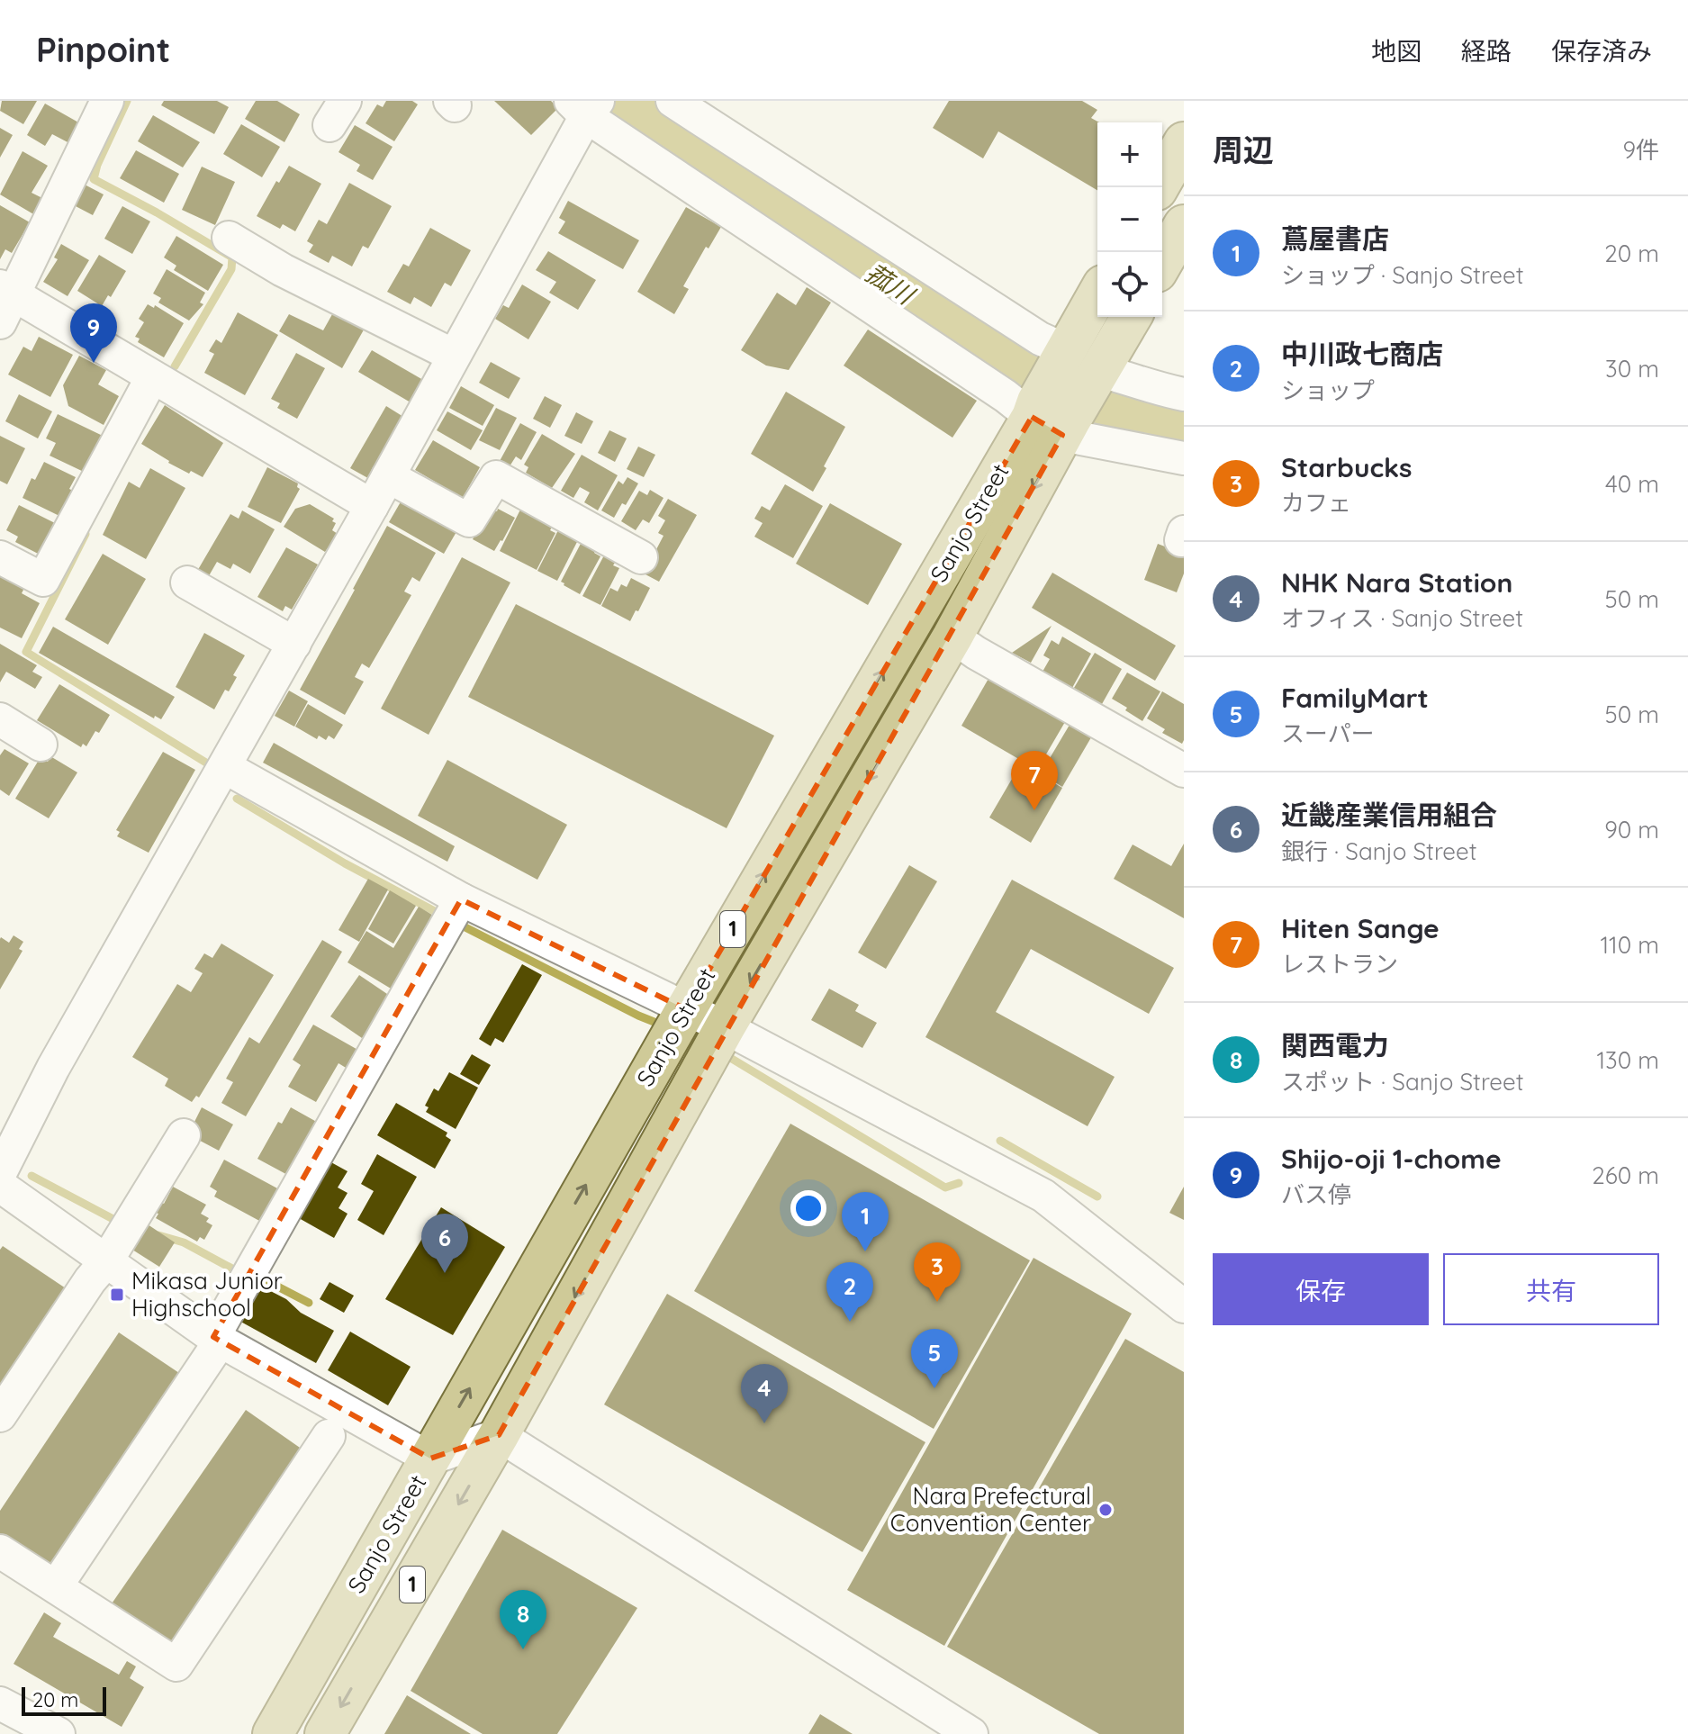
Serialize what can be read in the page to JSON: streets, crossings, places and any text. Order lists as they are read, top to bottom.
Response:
{
  "streets": {
    "main road": ["Sanjo Street", "1"]
  },
  "water": ["菰川"],
  "places": {
    "transit": ["Mikasa Junior Highschool"],
    "other": ["Nara Prefectural Convention Center"]
  },
  "scale_bar": "20 m",
  "page": {
    "header": "Pinpoint",
    "nav": ["地図", "経路", "保存済み"],
    "heading": ["周辺", "9件"],
    "map_buttons": ["+", "−"],
    "list": [
      {
        "mark": "1",
        "name": "蔦屋書店",
        "note": "ショップ · Sanjo Street",
        "value": "20 m"
      },
      {
        "mark": "2",
        "name": "中川政七商店",
        "note": "ショップ",
        "value": "30 m"
      },
      {
        "mark": "3",
        "name": "Starbucks",
        "note": "カフェ",
        "value": "40 m"
      },
      {
        "mark": "4",
        "name": "NHK Nara Station",
        "note": "オフィス · Sanjo Street",
        "value": "50 m"
      },
      {
        "mark": "5",
        "name": "FamilyMart",
        "note": "スーパー",
        "value": "50 m"
      },
      {
        "mark": "6",
        "name": "近畿産業信用組合",
        "note": "銀行 · Sanjo Street",
        "value": "90 m"
      },
      {
        "mark": "7",
        "name": "Hiten Sange",
        "note": "レストラン",
        "value": "110 m"
      },
      {
        "mark": "8",
        "name": "関西電力",
        "note": "スポット · Sanjo Street",
        "value": "130 m"
      },
      {
        "mark": "9",
        "name": "Shijo-oji 1-chome",
        "note": "バス停",
        "value": "260 m"
      }
    ],
    "pins": [
      "9",
      "7",
      "1",
      "6",
      "3",
      "2",
      "5",
      "4",
      "8"
    ],
    "buttons": ["保存", "共有"],
    "scale": "20 m"
  }
}
